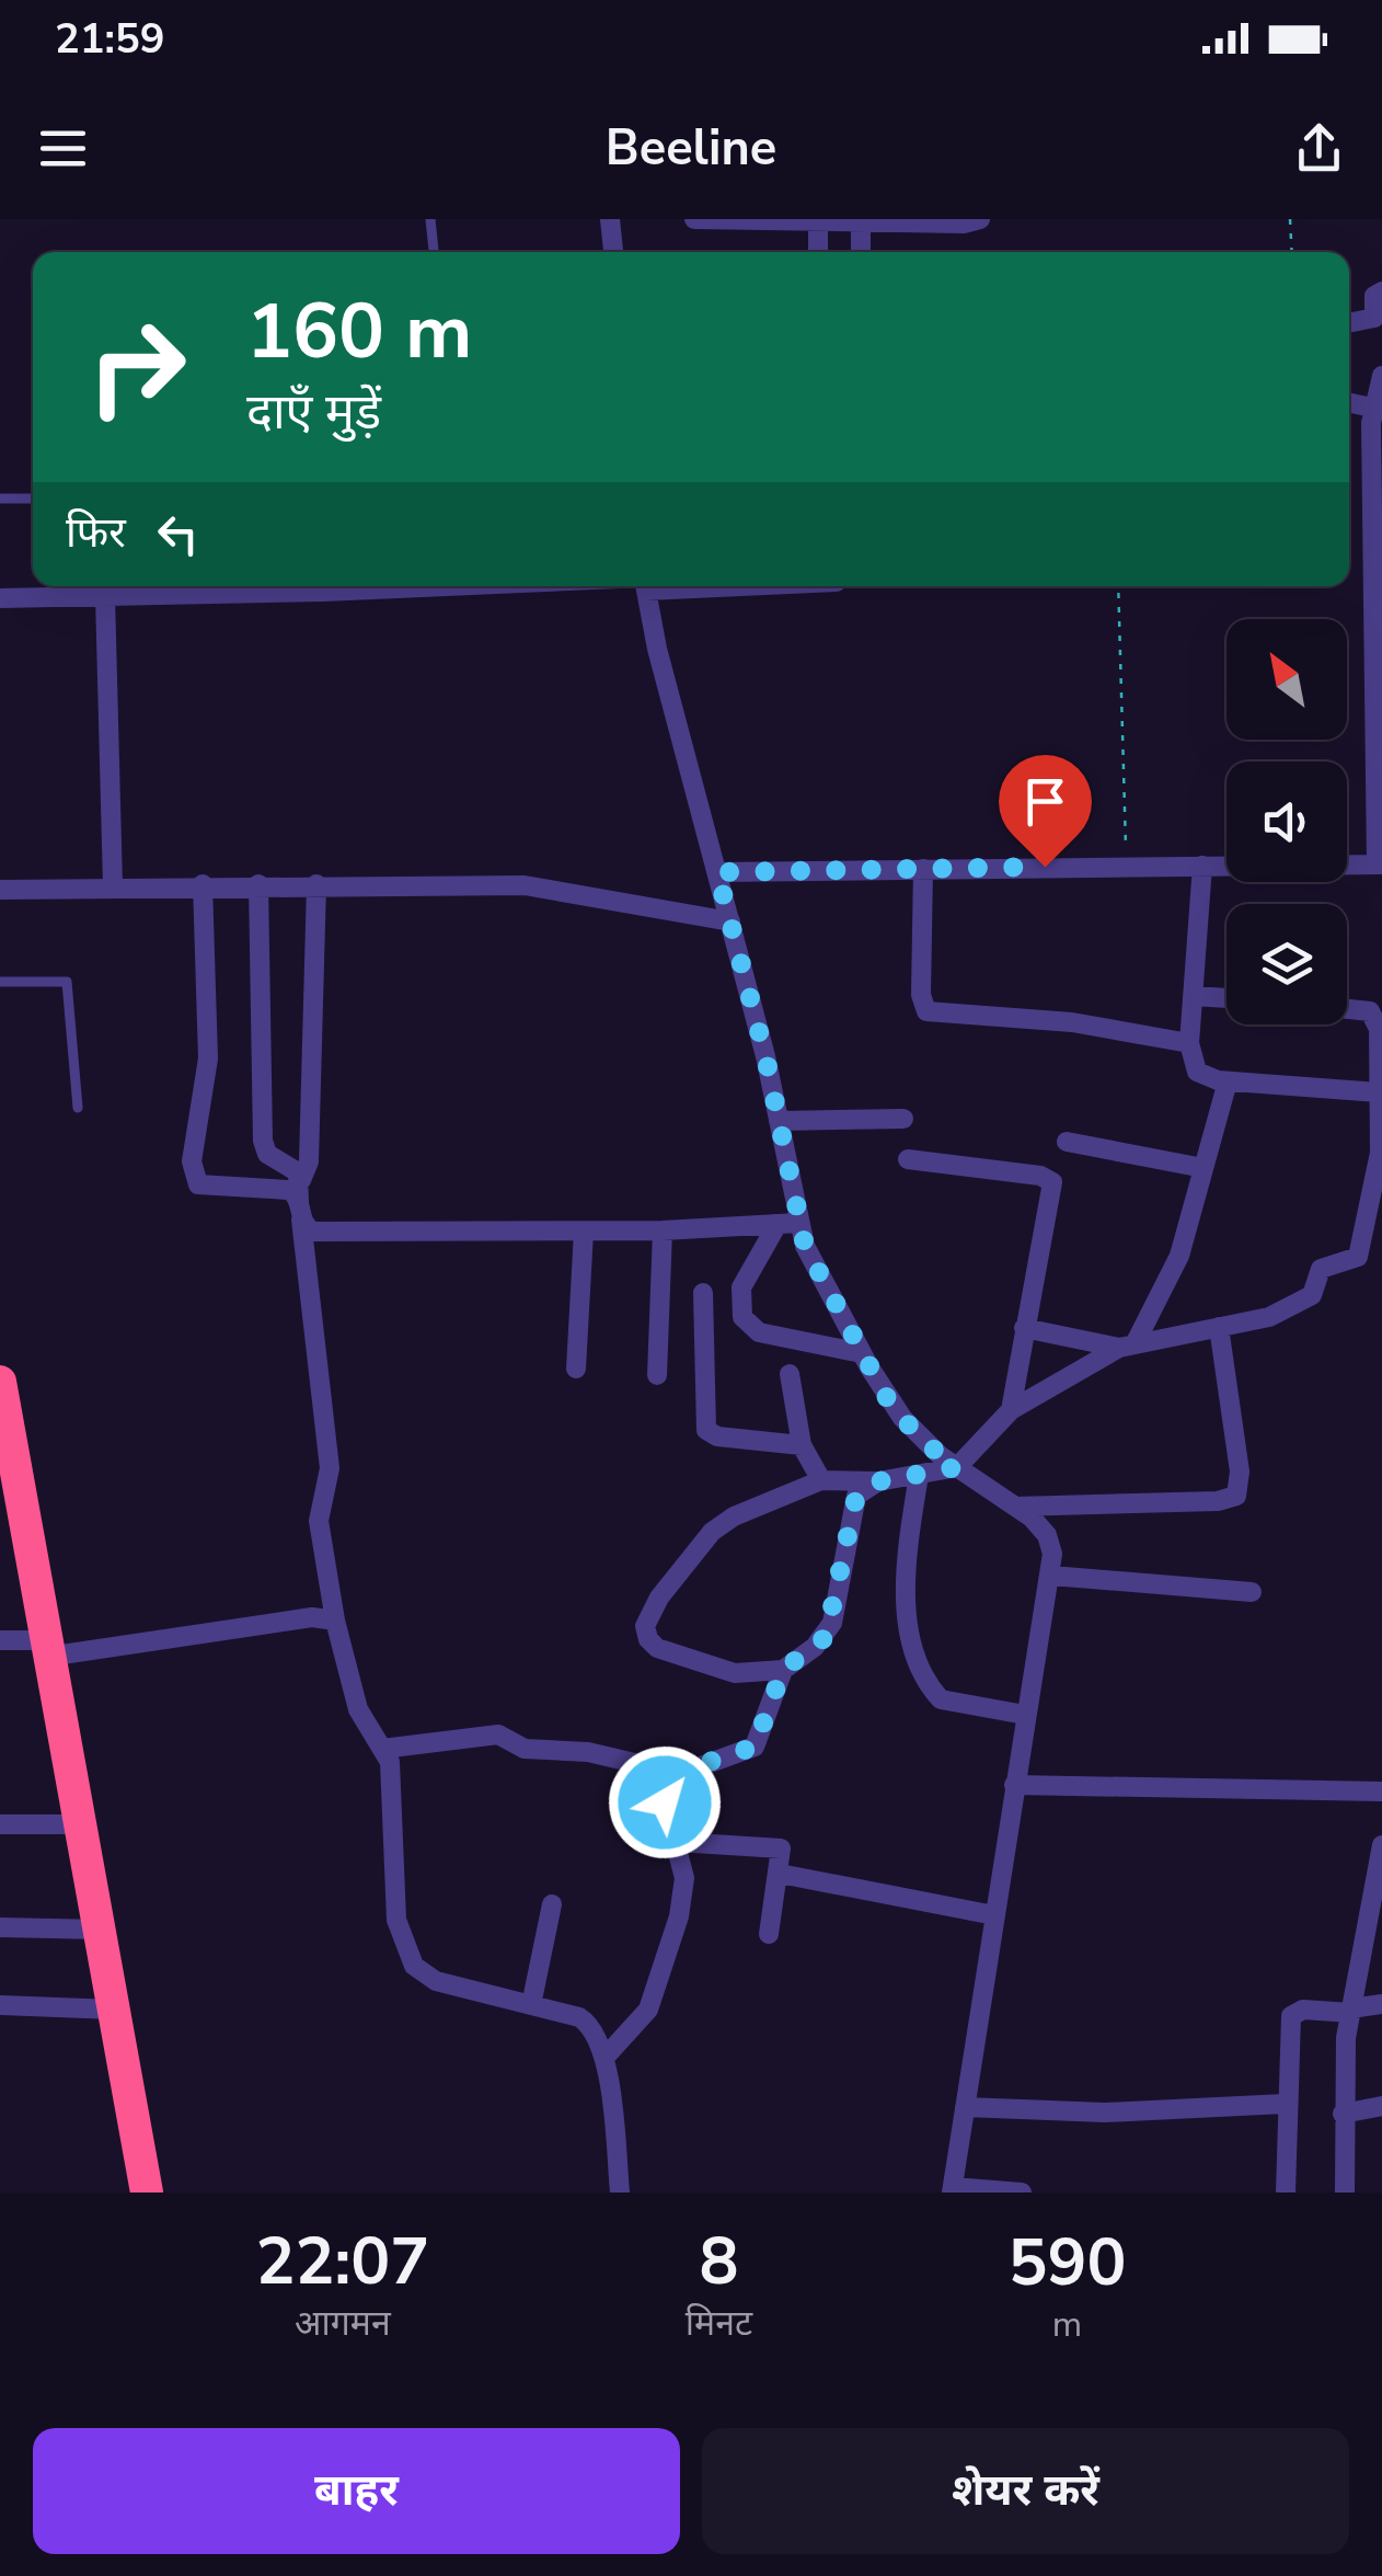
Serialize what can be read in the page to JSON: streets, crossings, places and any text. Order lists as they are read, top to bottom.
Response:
{
  "north": "top left",
  "page": {
    "status": "21:59",
    "header": "Beeline",
    "turn": ["160 m", "दाएँ मुड़ें"],
    "then": "फिर",
    "eta": [
      "22:07",
      "आगमन",
      "8",
      "मिनट",
      "590",
      "m"
    ],
    "buttons": ["बाहर", "शेयर करें"]
  }
}
